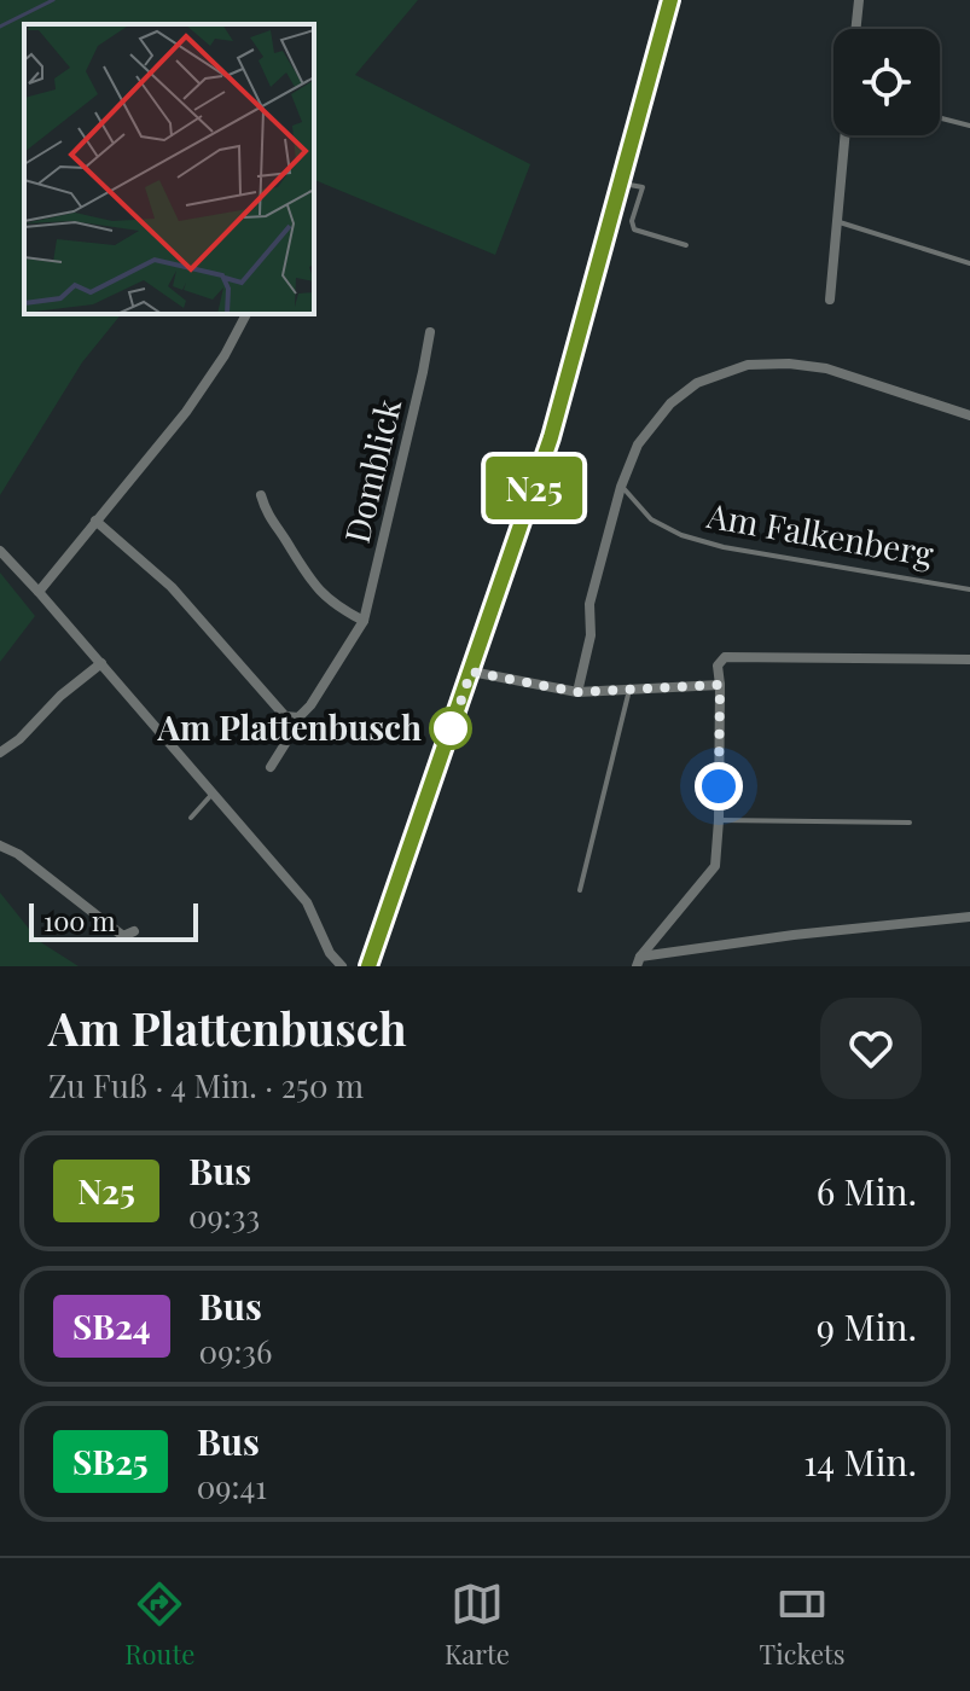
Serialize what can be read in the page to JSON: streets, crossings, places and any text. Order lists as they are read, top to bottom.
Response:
{
  "streets": {
    "street": ["Domblick"],
    "lane": ["Am Falkenberg"]
  },
  "places": ["Am Plattenbusch"],
  "lines": ["bus line N25"],
  "scale_bar": "100 m",
  "page": {
    "on_map": "N25",
    "scale": "100 m",
    "heading": ["Am Plattenbusch", "Zu Fuß · 4 Min. · 250 m"],
    "list": [
      {
        "mark": "N25",
        "name": "Bus",
        "note": "09:33",
        "value": "6 Min."
      },
      {
        "mark": "SB24",
        "name": "Bus",
        "note": "09:36",
        "value": "9 Min."
      },
      {
        "mark": "SB25",
        "name": "Bus",
        "note": "09:41",
        "value": "14 Min."
      }
    ],
    "tabs": ["Route", "Karte", "Tickets"]
  }
}
